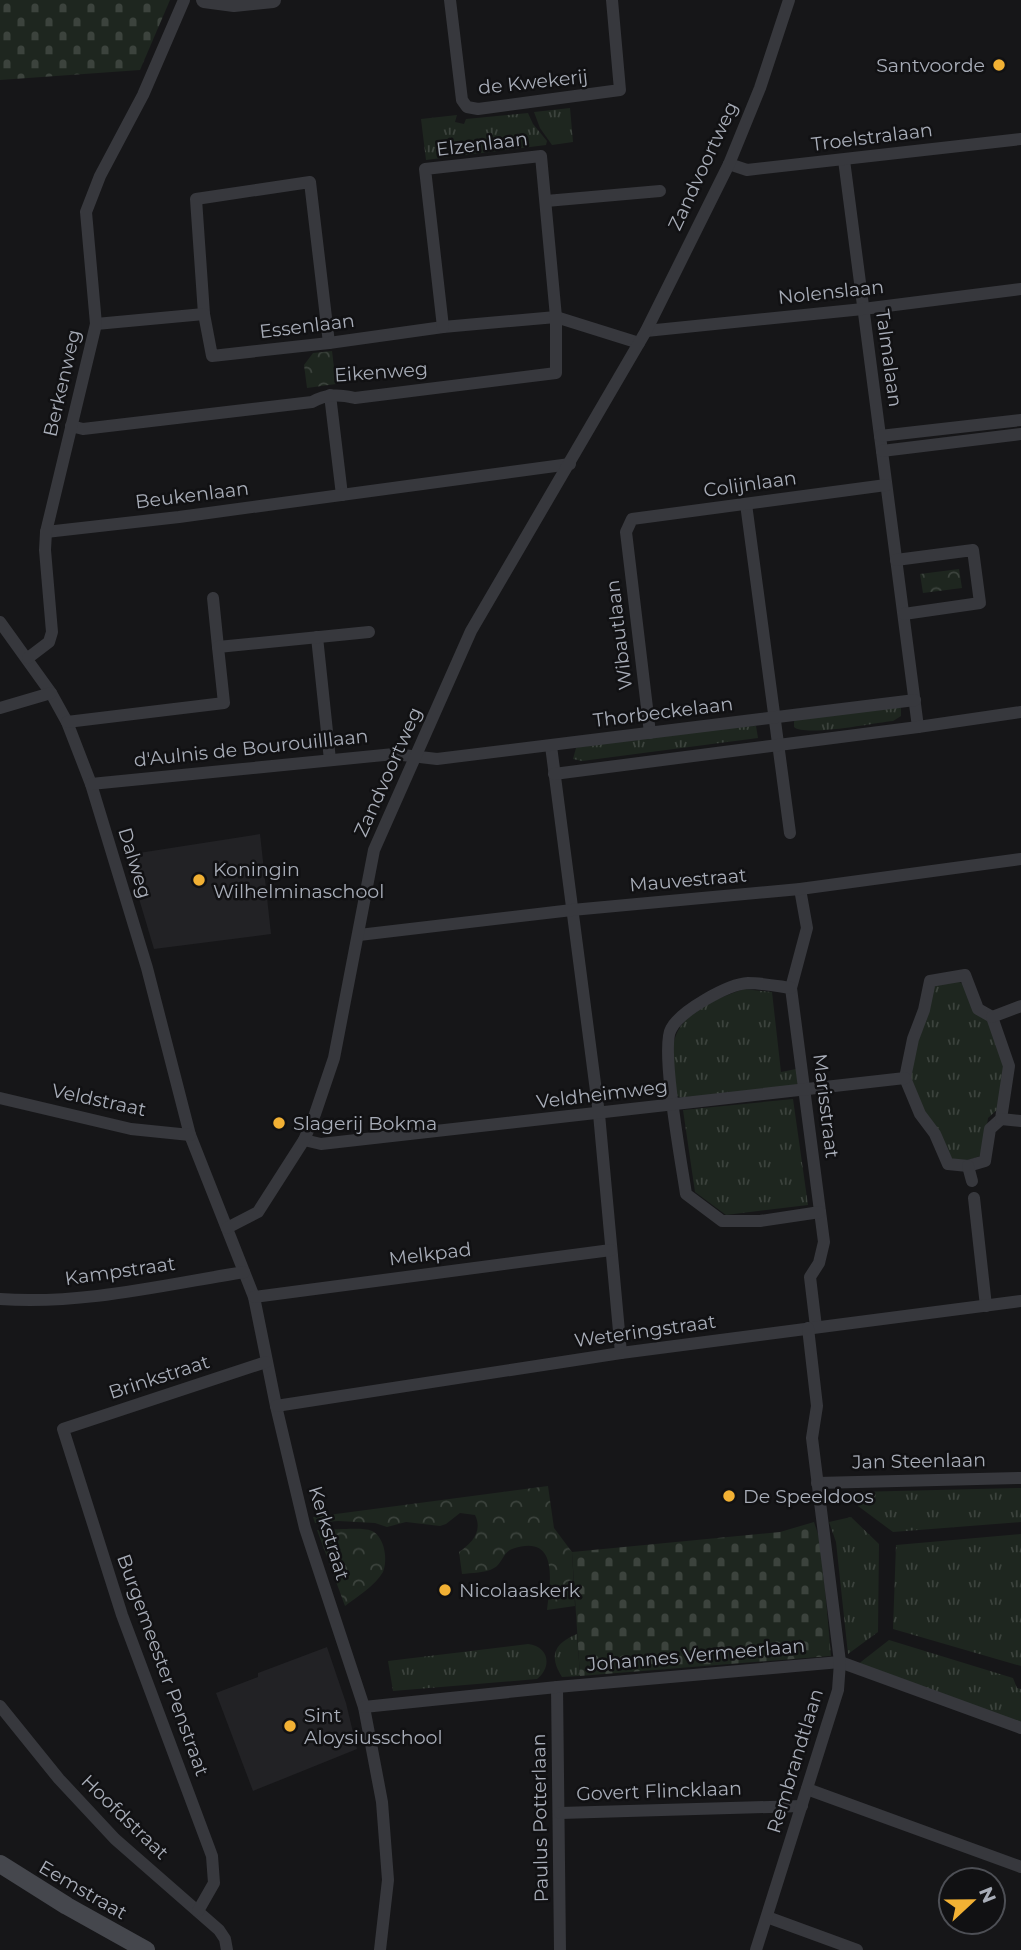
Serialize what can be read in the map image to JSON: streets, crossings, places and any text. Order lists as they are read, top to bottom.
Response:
{
  "streets": {
    "main road": ["Eemstraat"],
    "street": [
      "de Kwekerij",
      "Troelstralaan",
      "Elzenlaan",
      "Zandvoortweg",
      "Nolenslaan",
      "Essenlaan",
      "Talmalaan",
      "Eikenweg",
      "Berkenweg",
      "Colijnlaan",
      "Beukenlaan",
      "Wibautlaan",
      "Thorbeckelaan",
      "d'Aulnis de Bourouilllaan",
      "Dalweg",
      "Mauvestraat",
      "Veldheimweg",
      "Veldstraat",
      "Marisstraat",
      "Melkpad",
      "Kampstraat",
      "Weteringstraat",
      "Brinkstraat",
      "Jan Steenlaan",
      "Kerkstraat",
      "Johannes Vermeerlaan",
      "Burgemeester Penstraat",
      "Rembrandtlaan",
      "Govert Flincklaan",
      "Hoofdstraat",
      "Paulus Potterlaan"
    ]
  },
  "crossings": [
    ["Troelstralaan", "Zandvoortweg"],
    ["Troelstralaan", "Talmalaan"],
    ["Elzenlaan", "Essenlaan"],
    ["Elzenlaan", "Eikenweg"],
    ["Zandvoortweg", "Nolenslaan"],
    ["Zandvoortweg", "Beukenlaan"],
    ["Zandvoortweg", "Thorbeckelaan"],
    ["Zandvoortweg", "d'Aulnis de Bourouilllaan"],
    ["Zandvoortweg", "Mauvestraat"],
    ["Zandvoortweg", "Veldheimweg"],
    ["Zandvoortweg", "Kerkstraat"],
    ["Nolenslaan", "Talmalaan"],
    ["Essenlaan", "Eikenweg"],
    ["Eikenweg", "Berkenweg"],
    ["Berkenweg", "Beukenlaan"],
    ["Berkenweg", "Dalweg"],
    ["Colijnlaan", "Wibautlaan"],
    ["Wibautlaan", "Thorbeckelaan"],
    ["Thorbeckelaan", "d'Aulnis de Bourouilllaan"],
    ["d'Aulnis de Bourouilllaan", "Dalweg"],
    ["Dalweg", "Veldstraat"],
    ["Dalweg", "Kerkstraat"],
    ["Mauvestraat", "Marisstraat"],
    ["Veldheimweg", "Marisstraat"],
    ["Veldstraat", "Kerkstraat"],
    ["Marisstraat", "Weteringstraat"],
    ["Marisstraat", "Rembrandtlaan"],
    ["Melkpad", "Kerkstraat"],
    ["Kampstraat", "Kerkstraat"],
    ["Weteringstraat", "Kerkstraat"],
    ["Weteringstraat", "Rembrandtlaan"],
    ["Brinkstraat", "Kerkstraat"],
    ["Brinkstraat", "Burgemeester Penstraat"],
    ["Jan Steenlaan", "Rembrandtlaan"],
    ["Kerkstraat", "Johannes Vermeerlaan"],
    ["Johannes Vermeerlaan", "Rembrandtlaan"],
    ["Johannes Vermeerlaan", "Paulus Potterlaan"],
    ["Burgemeester Penstraat", "Hoofdstraat"],
    ["Rembrandtlaan", "Govert Flincklaan"],
    ["Govert Flincklaan", "Paulus Potterlaan"]
  ],
  "places": [
    "Santvoorde",
    "Koningin Wilhelminaschool",
    "Slagerij Bokma",
    "De Speeldoos",
    "Nicolaaskerk",
    "Sint Aloysiusschool"
  ],
  "north": "right"
}
